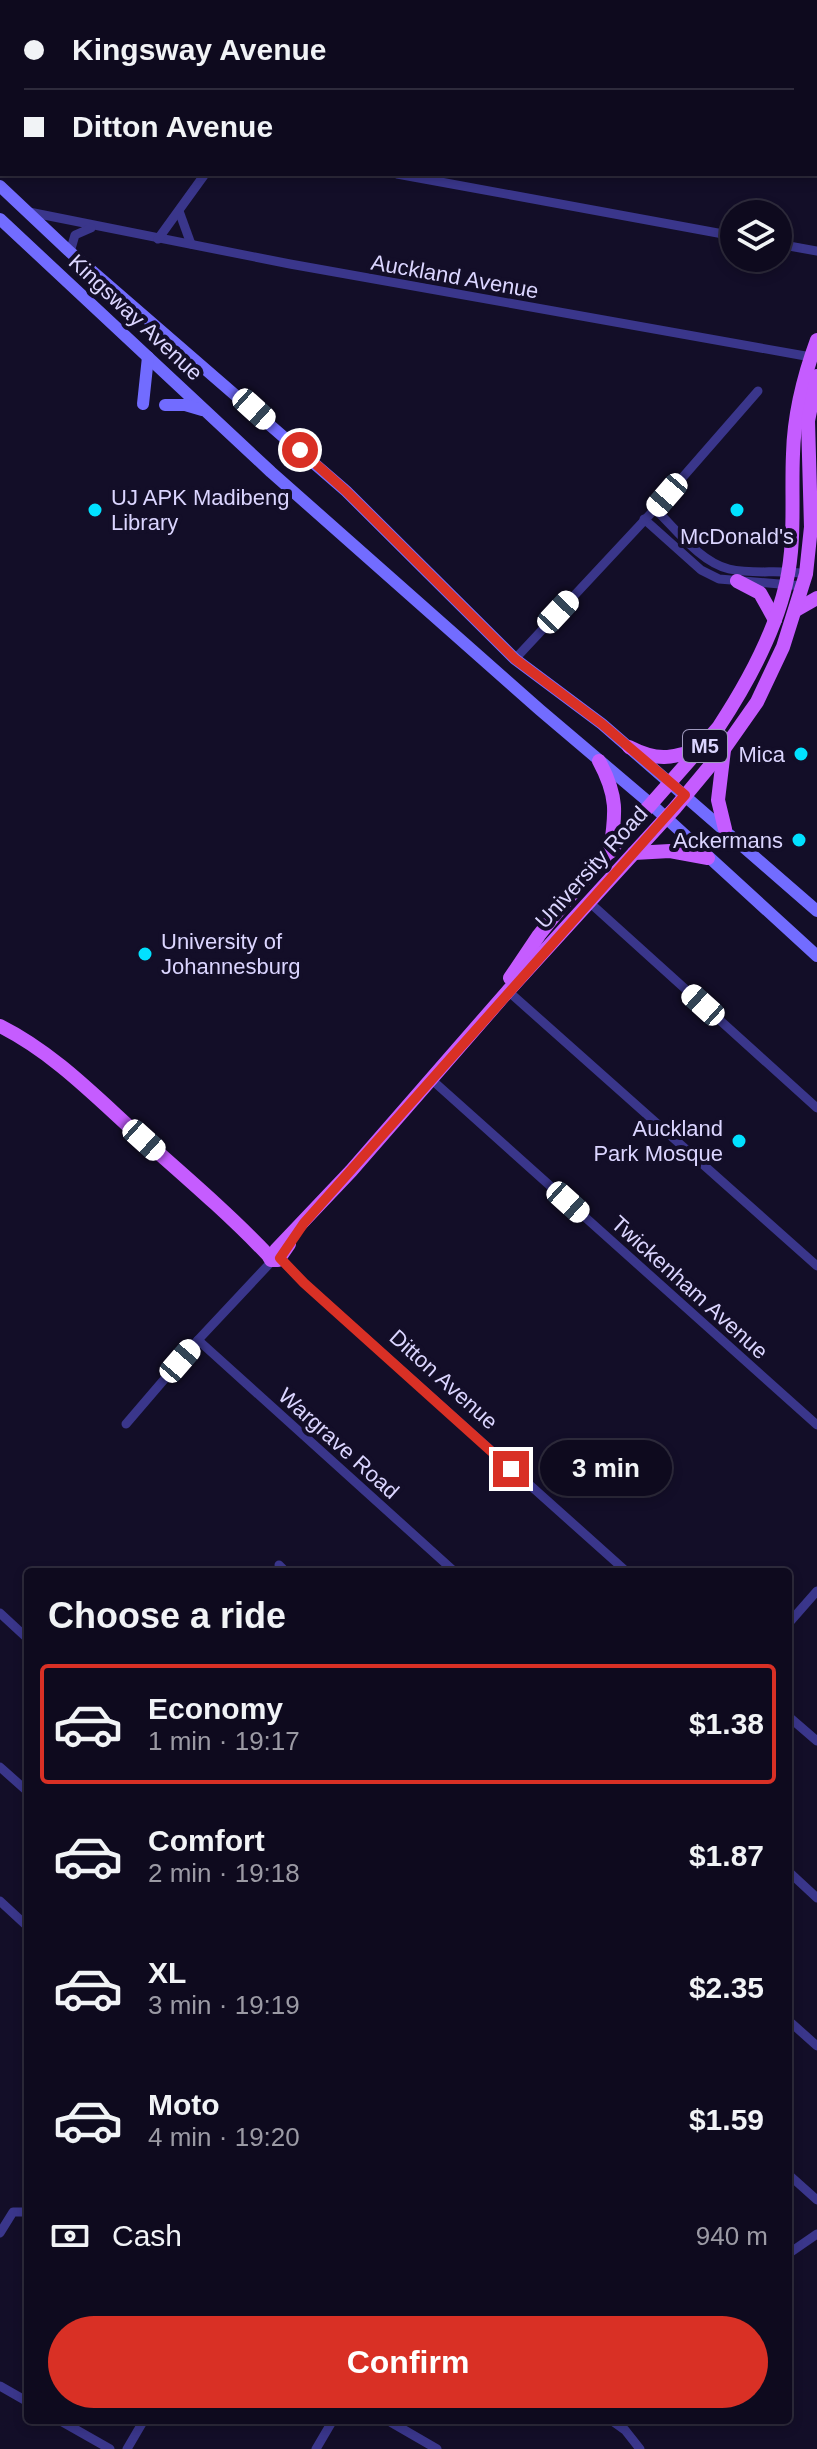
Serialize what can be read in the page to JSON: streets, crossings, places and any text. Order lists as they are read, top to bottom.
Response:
{
  "streets": {
    "main road": [
      "Kingsway Avenue",
      "M5",
      "University Road",
      "Ditton Avenue"
    ],
    "street": ["Auckland Avenue", "Twickenham Avenue", "Wargrave Road"]
  },
  "crossings": [
    ["Auckland Avenue", "Kingsway Avenue"],
    ["Auckland Avenue", "M5"],
    ["Kingsway Avenue", "University Road"],
    ["M5", "University Road"],
    ["University Road", "Twickenham Avenue"],
    ["University Road", "Ditton Avenue"],
    ["University Road", "Wargrave Road"]
  ],
  "places": [
    "UJ APK Madibeng Library",
    "McDonald's",
    "Mica",
    "Ackermans",
    "University of Johannesburg",
    "Auckland Park Mosque"
  ],
  "page": {
    "banner": ["Kingsway Avenue", "Ditton Avenue"],
    "bubble": "3 min",
    "heading": "Choose a ride",
    "list": [
      {
        "name": "Economy",
        "note": "1 min · 19:17",
        "value": "$1.38"
      },
      {
        "name": "Comfort",
        "note": "2 min · 19:18",
        "value": "$1.87"
      },
      {
        "name": "XL",
        "note": "3 min · 19:19",
        "value": "$2.35"
      },
      {
        "name": "Moto",
        "note": "4 min · 19:20",
        "value": "$1.59"
      }
    ],
    "pay": ["Cash", "940 m"],
    "buttons": "Confirm"
  }
}
